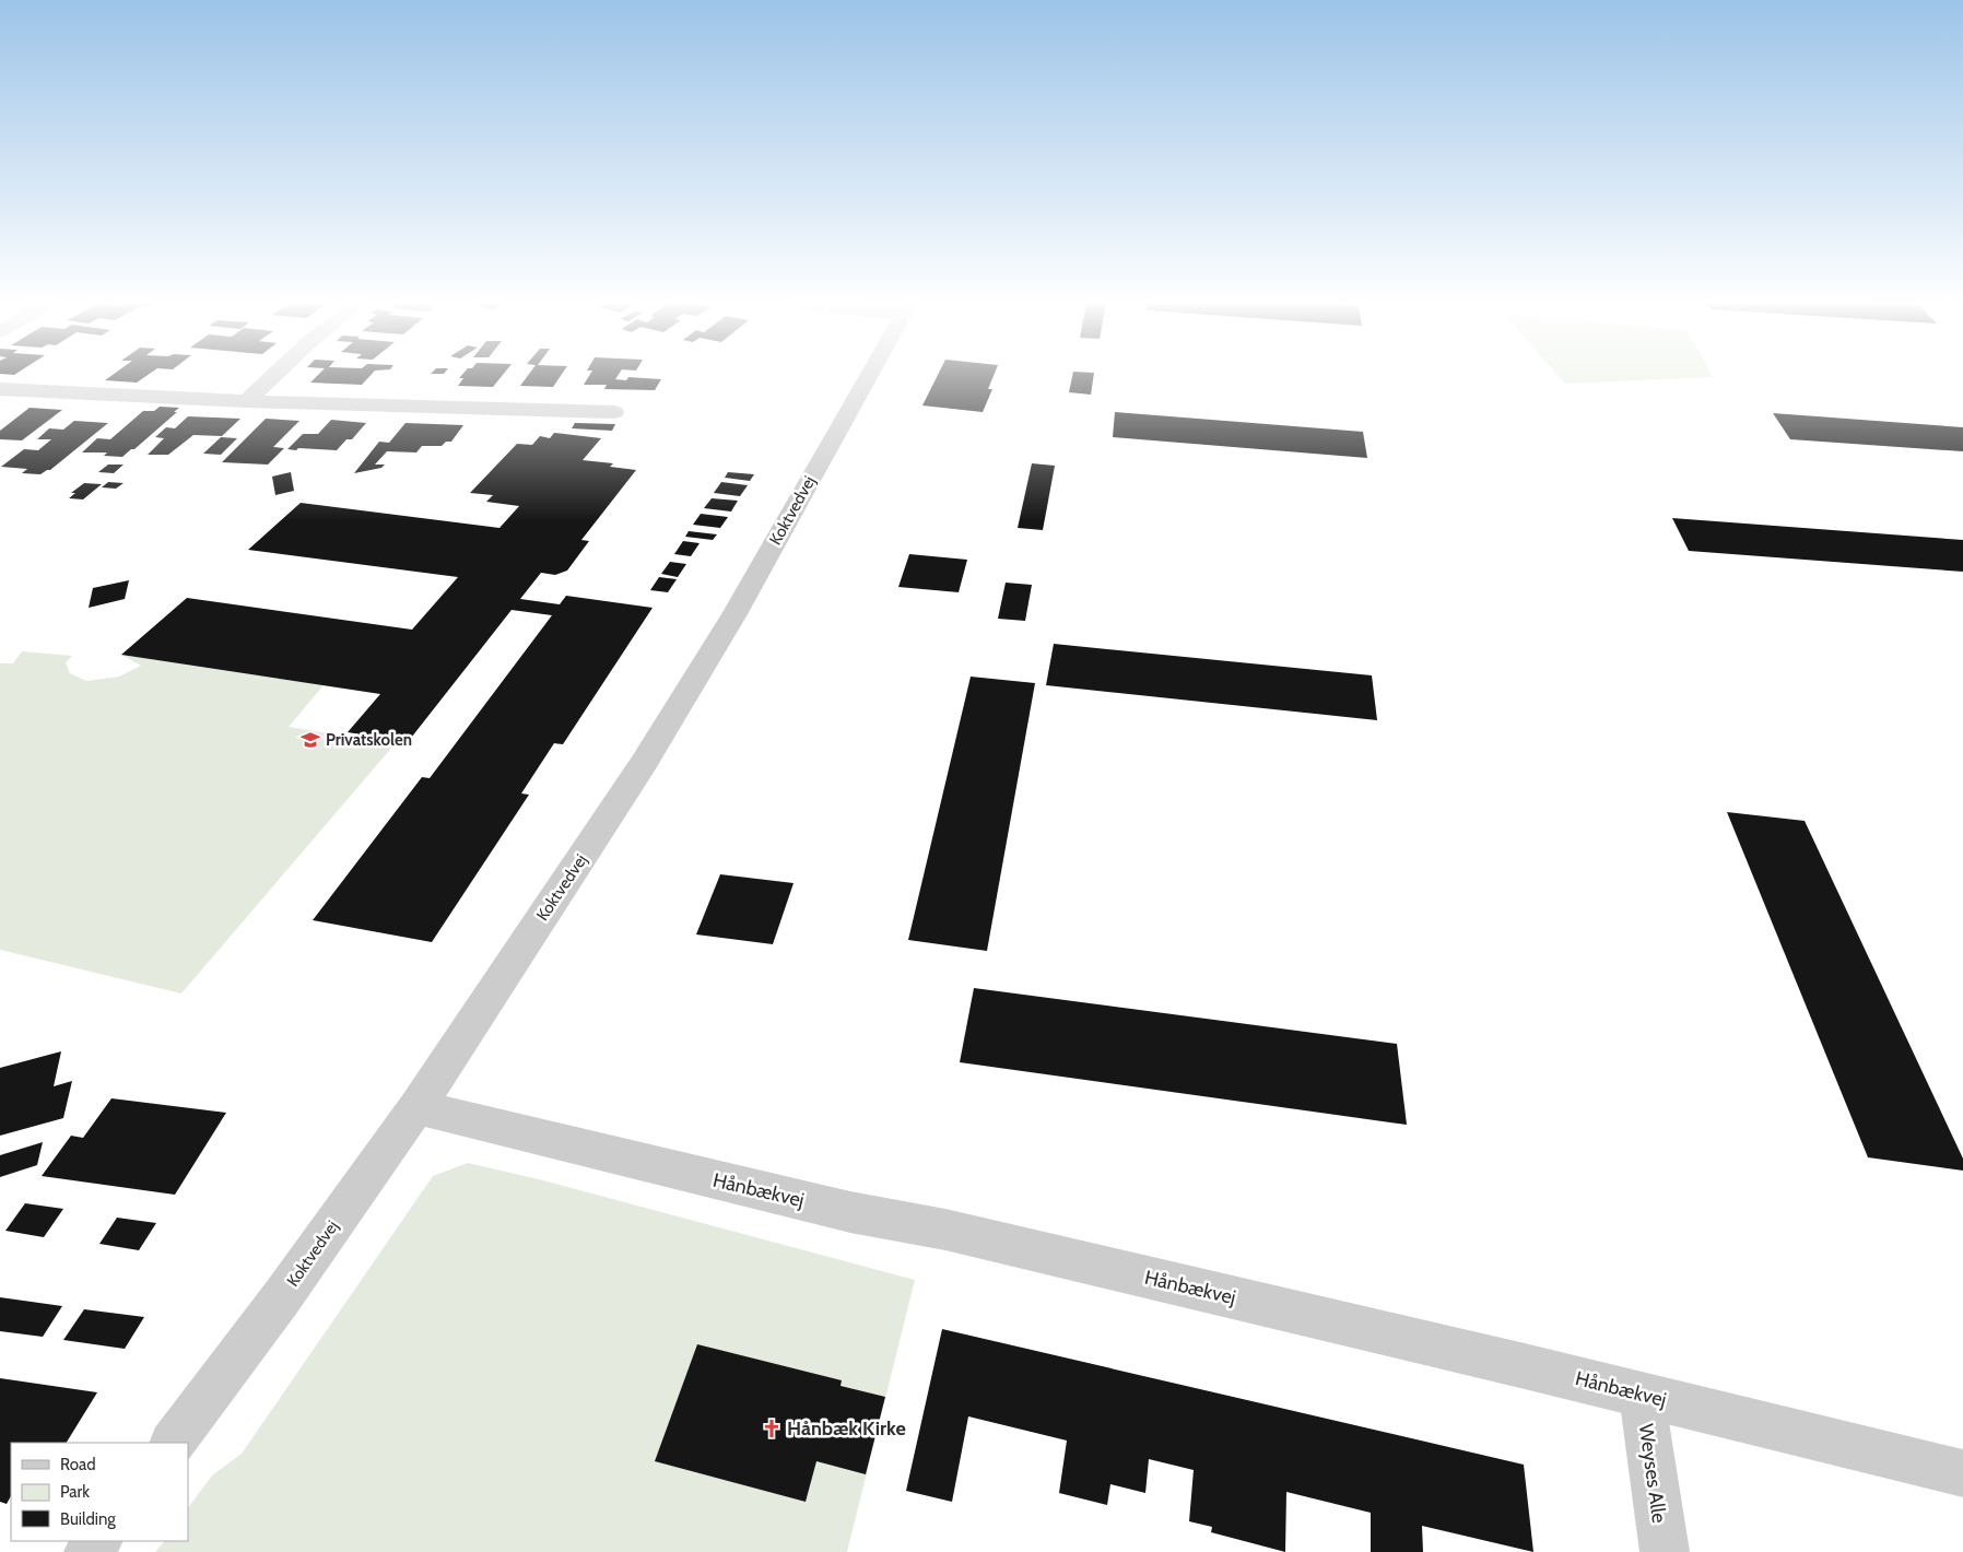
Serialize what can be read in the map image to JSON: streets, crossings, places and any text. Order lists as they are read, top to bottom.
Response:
{
  "streets": {
    "street": ["Koktvedvej", "Hånbækvej", "Weyses Alle"]
  },
  "crossings": [
    ["Koktvedvej", "Hånbækvej"],
    ["Hånbækvej", "Weyses Alle"]
  ],
  "places": {
    "school or university": ["Privatskolen"],
    "church": ["Hånbæk Kirke"]
  },
  "legend": ["Road", "Park", "Building"]
}
